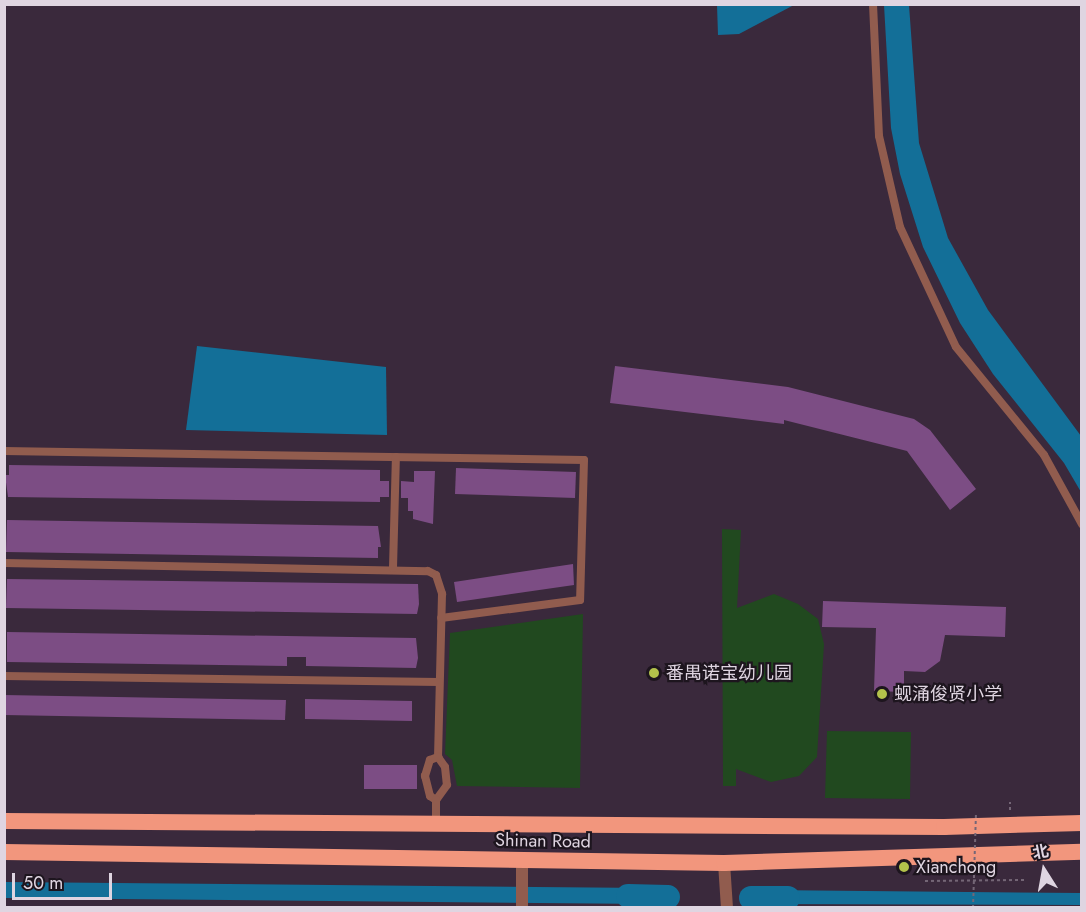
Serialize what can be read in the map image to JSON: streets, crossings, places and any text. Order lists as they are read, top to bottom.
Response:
{
  "streets": {
    "highway": ["Shinan Road"]
  },
  "places": ["番禺诺宝幼儿园", "蚬涌俊贤小学", "Xianchong"],
  "scale_bar": "50 m",
  "north": "top"
}
